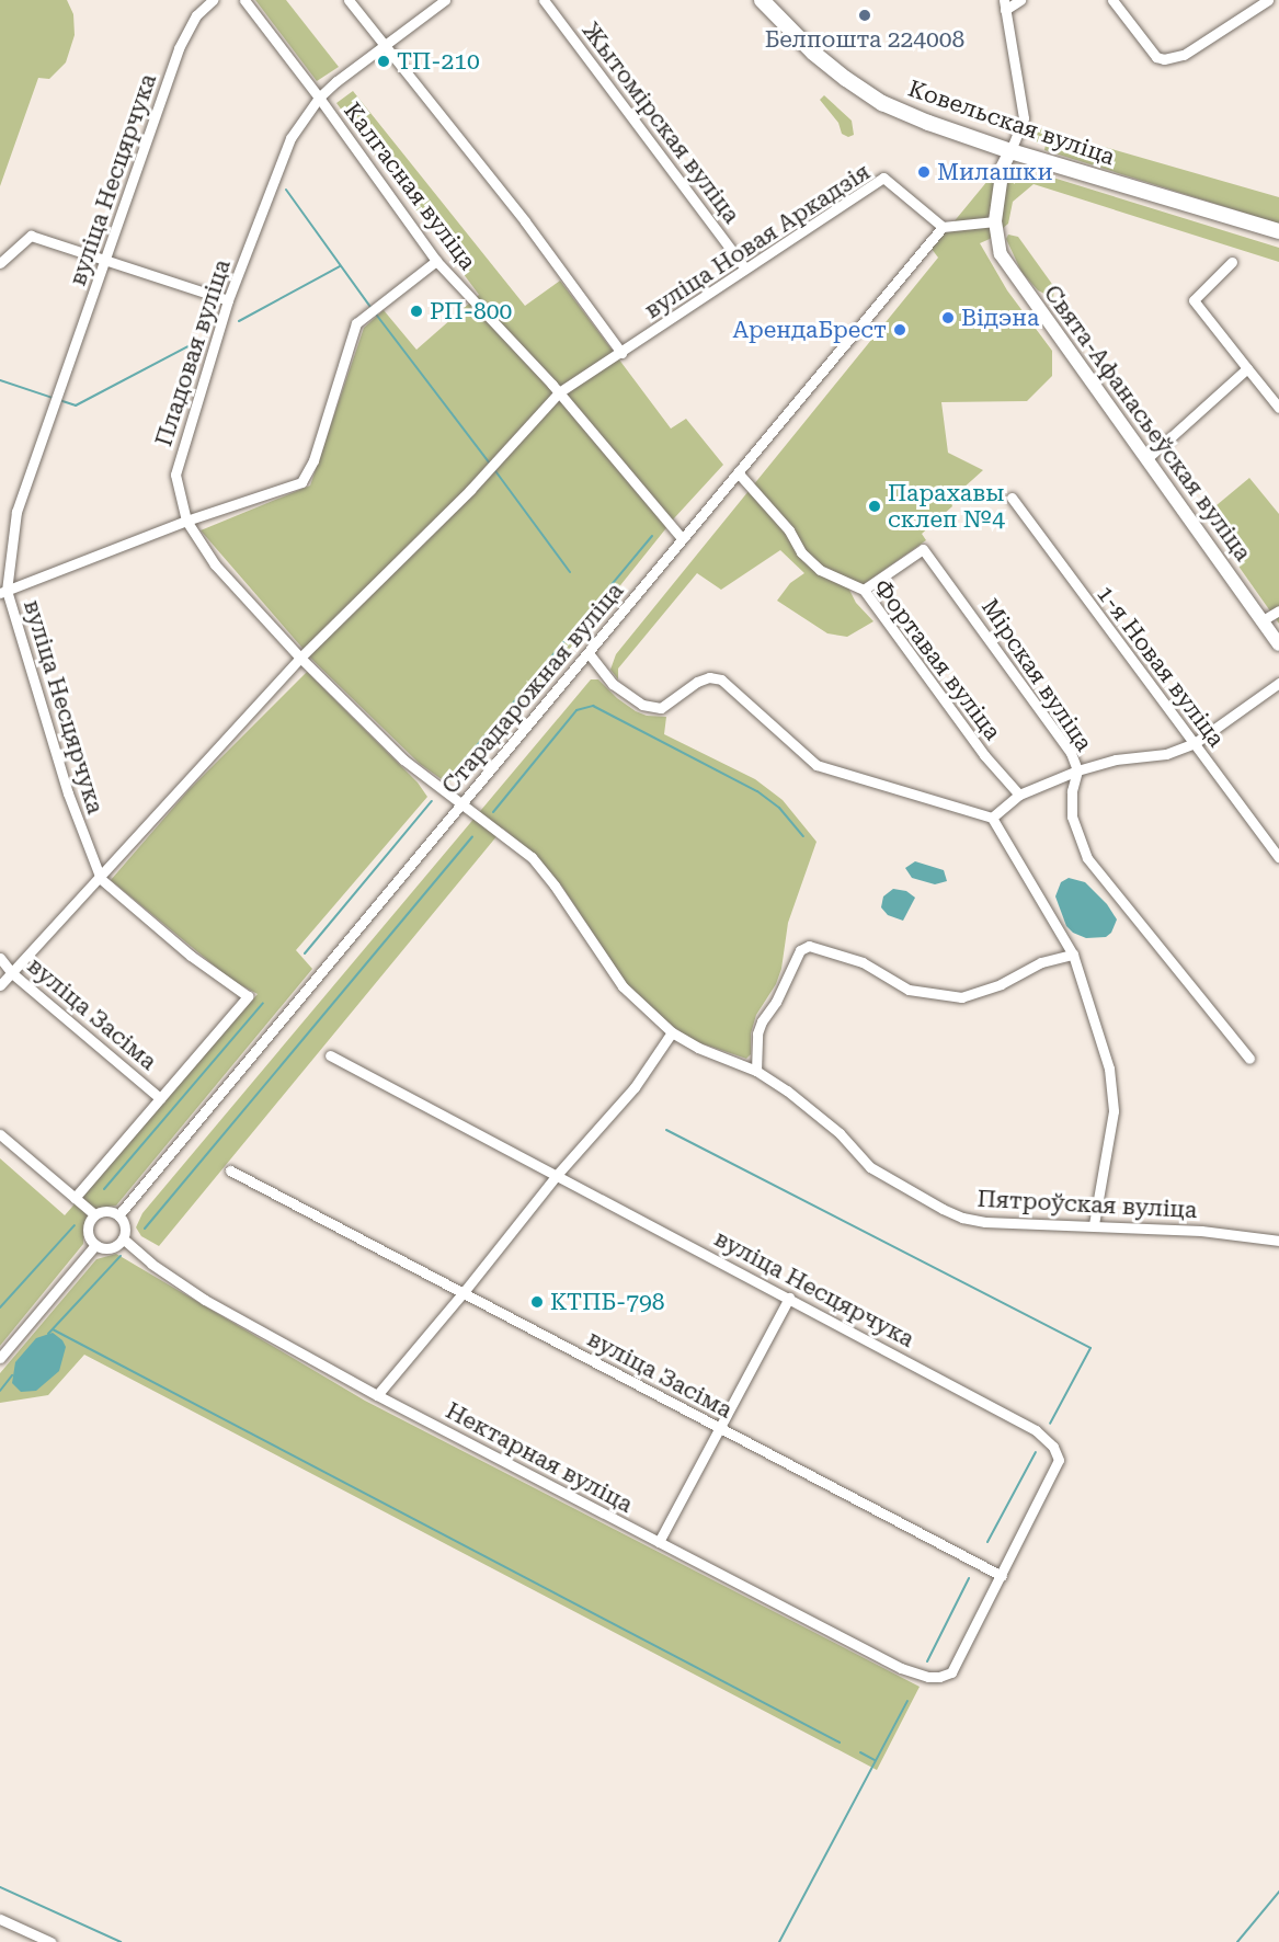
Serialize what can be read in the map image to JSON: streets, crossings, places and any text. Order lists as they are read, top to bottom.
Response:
{
  "streets": {
    "main road": ["Ковельская вуліца"],
    "street": [
      "Жытомірская вуліца",
      "вуліца Несцярчука",
      "Калгасная вуліца",
      "вуліца Новая Аркадзія",
      "Пладовая вуліца",
      "Свята-Афанасьеўская вуліца",
      "Фортавая вуліца",
      "1-я Новая вуліца",
      "Мірская вуліца",
      "Старадарожная вуліца",
      "вуліца Засіма",
      "Пятроўская вуліца",
      "Нектарная вуліца"
    ]
  },
  "crossings": [
    ["Жытомірская вуліца", "вуліца Новая Аркадзія"],
    ["Ковельская вуліца", "Свята-Афанасьеўская вуліца"],
    ["вуліца Несцярчука", "вуліца Новая Аркадзія"],
    ["вуліца Несцярчука", "вуліца Засіма"],
    ["вуліца Несцярчука", "Нектарная вуліца"],
    ["Калгасная вуліца", "вуліца Новая Аркадзія"],
    ["Калгасная вуліца", "Пладовая вуліца"],
    ["Калгасная вуліца", "Старадарожная вуліца"],
    ["вуліца Новая Аркадзія", "Пладовая вуліца"],
    ["вуліца Новая Аркадзія", "Старадарожная вуліца"],
    ["вуліца Новая Аркадзія", "вуліца Засіма"],
    ["Пладовая вуліца", "Старадарожная вуліца"],
    ["Пладовая вуліца", "Пятроўская вуліца"],
    ["Фортавая вуліца", "Мірская вуліца"],
    ["Фортавая вуліца", "Старадарожная вуліца"],
    ["Старадарожная вуліца", "Пятроўская вуліца"],
    ["Старадарожная вуліца", "Нектарная вуліца"]
  ],
  "places": [
    "Белпошта 224008",
    "ТП-210",
    "Милашки",
    "РП-800",
    "Відэна",
    "АрендаБрест",
    "Парахавы склеп №4",
    "КТПБ-798"
  ]
}
